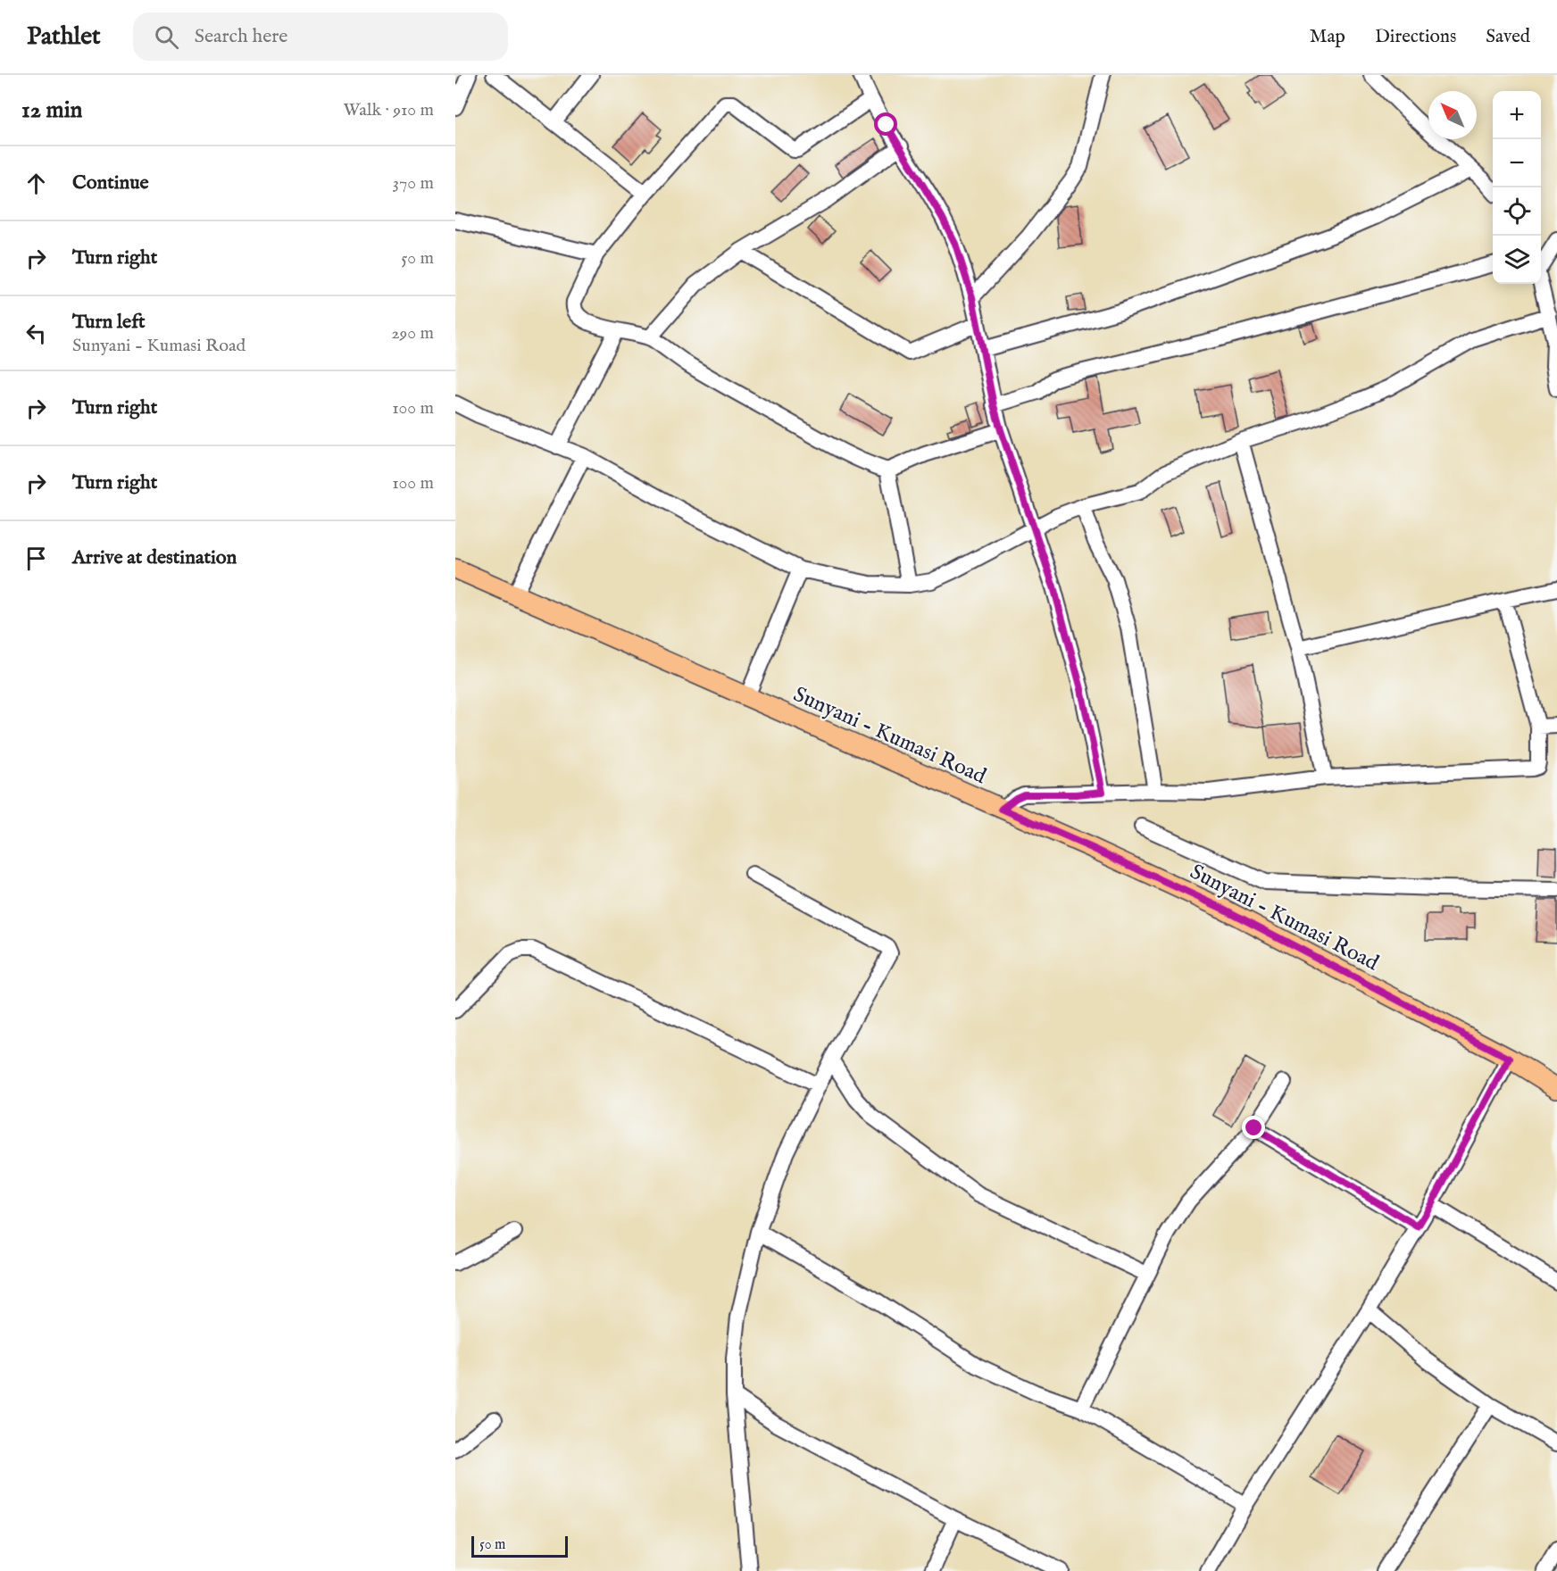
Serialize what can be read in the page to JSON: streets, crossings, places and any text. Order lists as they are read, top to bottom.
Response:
{
  "streets": {
    "main road": ["Sunyani - Kumasi Road"]
  },
  "scale_bar": "50 m",
  "north": "top left",
  "page": {
    "header": "Pathlet",
    "search": "Search here",
    "nav": ["Map", "Directions", "Saved"],
    "heading": ["12 min", "Walk · 910 m"],
    "map_buttons": ["+", "−"],
    "list": [
      ["Continue", "370 m"],
      ["Turn right", "50 m"],
      ["Turn left", "Sunyani - Kumasi Road", "290 m"],
      ["Turn right", "100 m"],
      ["Turn right", "100 m"],
      "Arrive at destination"
    ],
    "scale": "50 m"
  }
}
